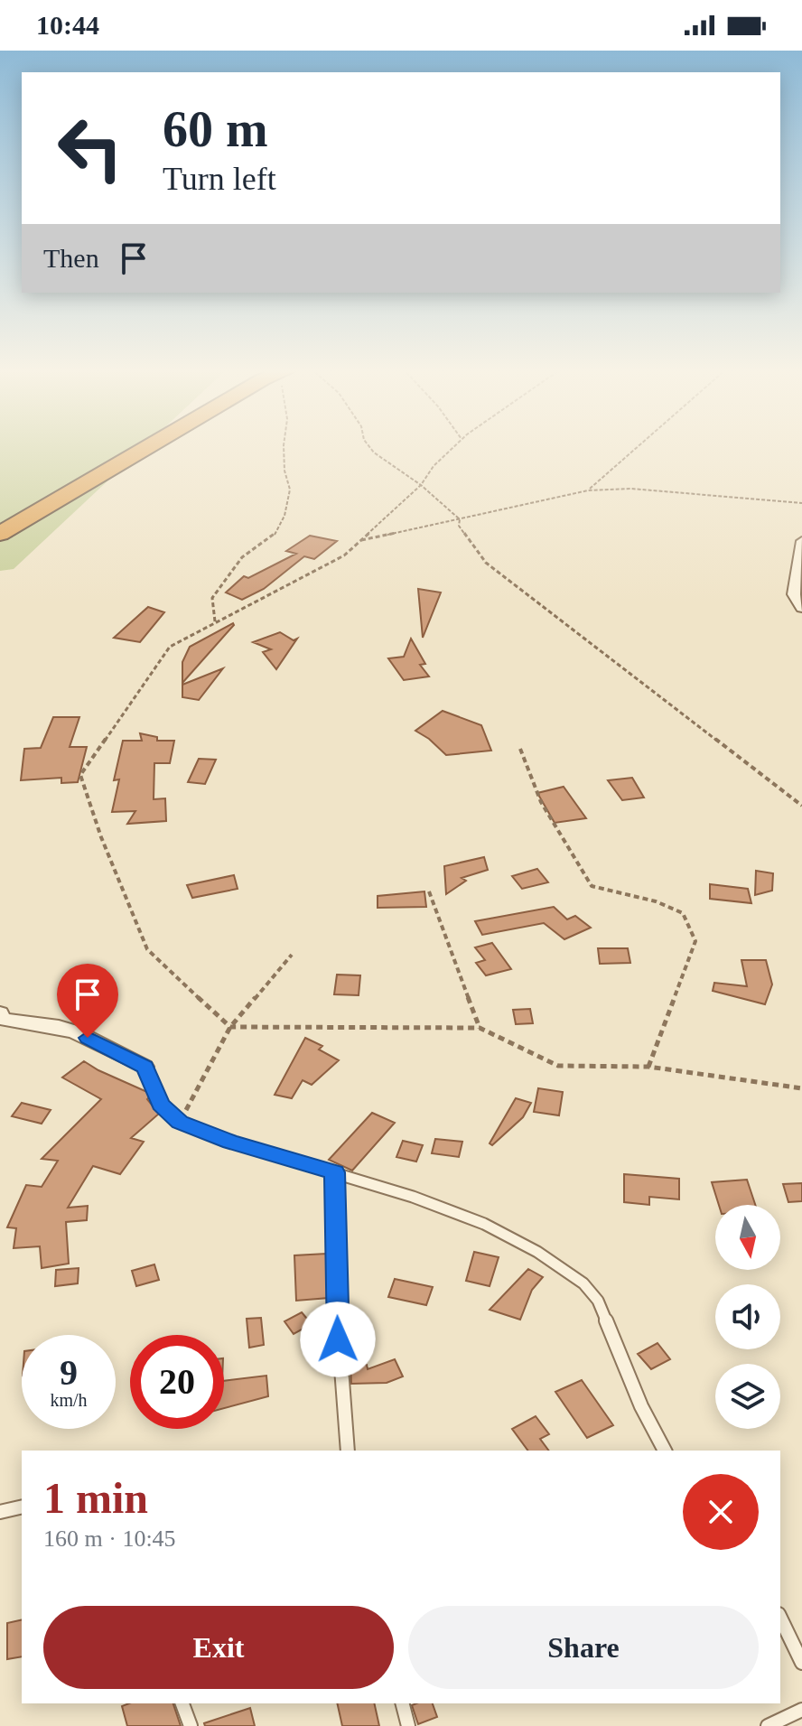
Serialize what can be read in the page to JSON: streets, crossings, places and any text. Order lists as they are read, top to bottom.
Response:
{
  "north": "bottom",
  "page": {
    "status": "10:44",
    "turn": ["60 m", "Turn left"],
    "then": "Then",
    "speed": "9 km/h",
    "limit": "20",
    "heading": ["1 min", "160 m · 10:45"],
    "buttons": ["Exit", "Share"]
  }
}
